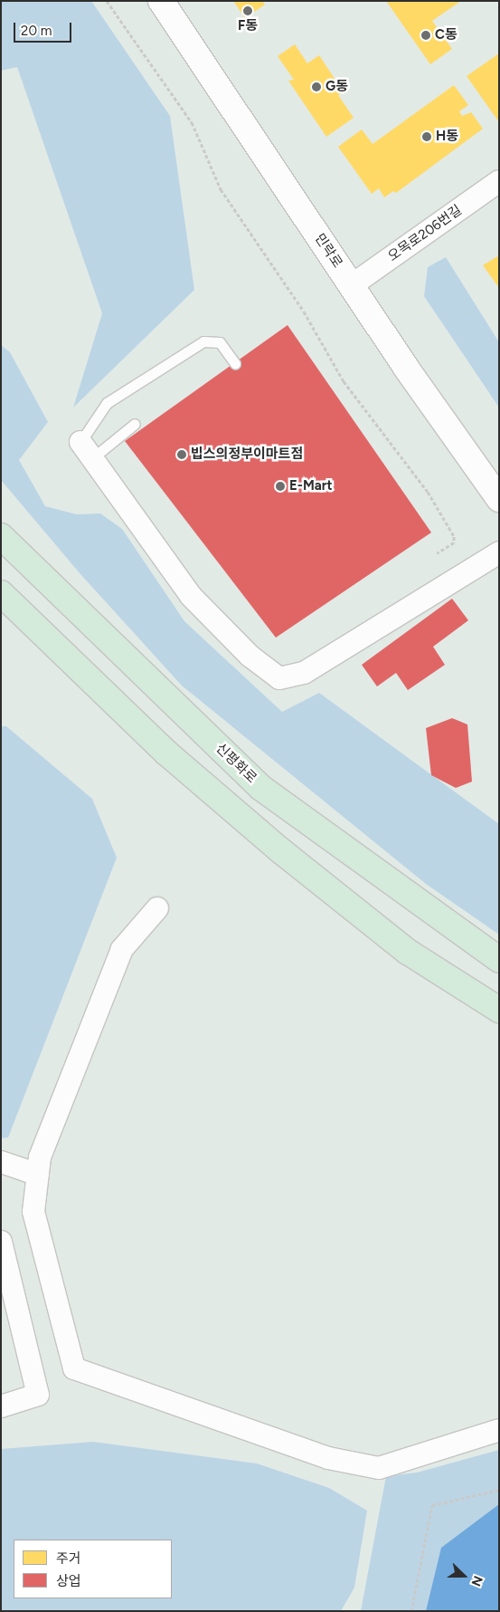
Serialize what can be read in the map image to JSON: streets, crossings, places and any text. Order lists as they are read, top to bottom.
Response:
{
  "streets": {
    "highway": ["신평화로"],
    "main road": ["민락로"],
    "street": ["오목로206번길"]
  },
  "crossings": [
    ["오목로206번길", "민락로"]
  ],
  "places": [
    "F동",
    "C동",
    "G동",
    "H동",
    "빕스의정부이마트점",
    "E-Mart"
  ],
  "legend": ["주거", "상업"],
  "scale_bar": "20 m",
  "north": "right"
}
